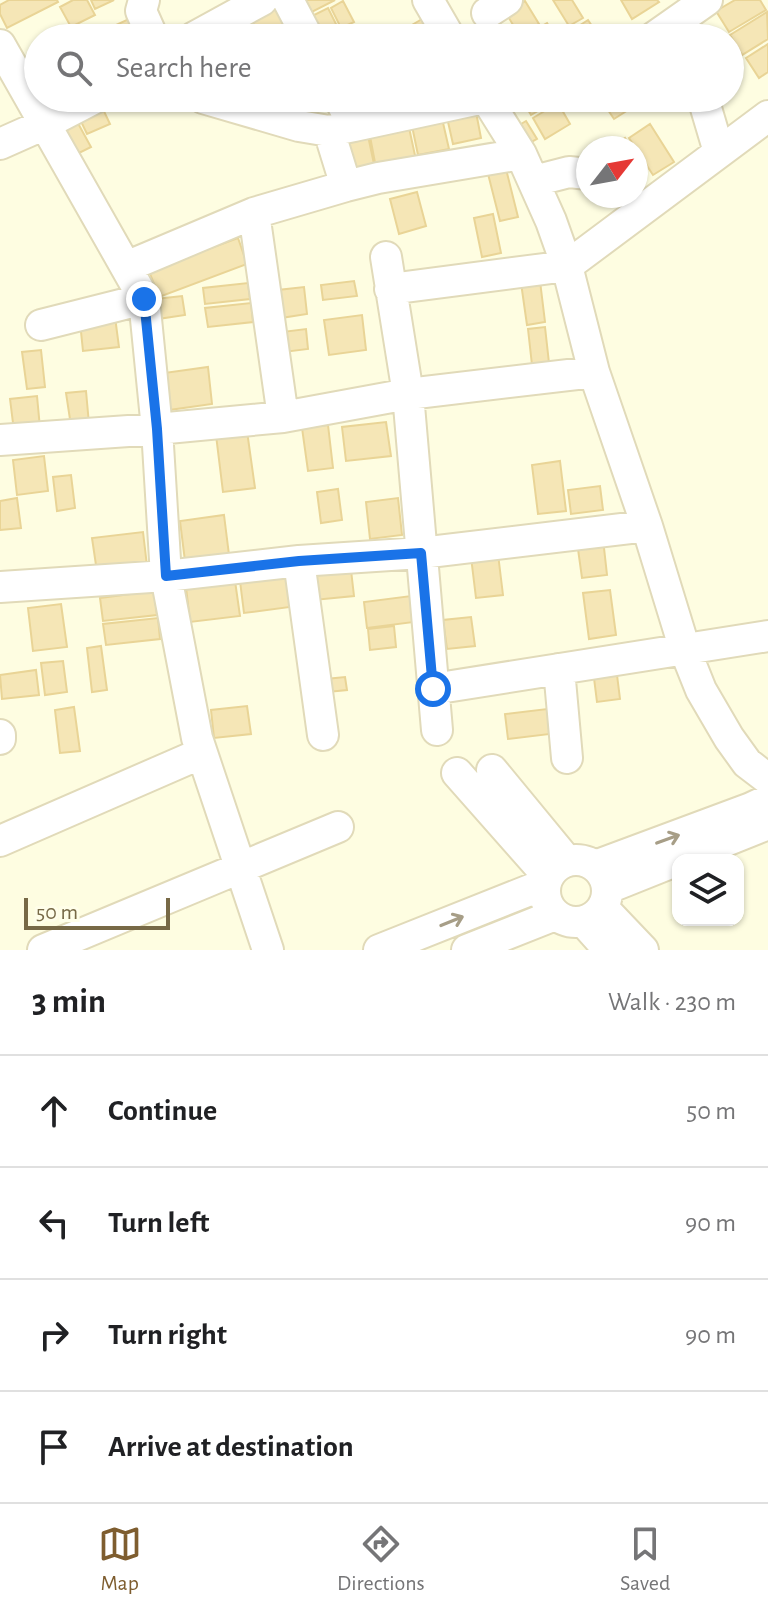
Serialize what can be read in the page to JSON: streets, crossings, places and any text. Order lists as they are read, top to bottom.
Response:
{
  "scale_bar": "50 m",
  "north": "top right",
  "page": {
    "search": "Search here",
    "scale": "50 m",
    "heading": ["3 min", "Walk · 230 m"],
    "list": [
      ["Continue", "50 m"],
      ["Turn left", "90 m"],
      ["Turn right", "90 m"],
      "Arrive at destination"
    ],
    "nav": ["Map", "Directions", "Saved"]
  }
}
